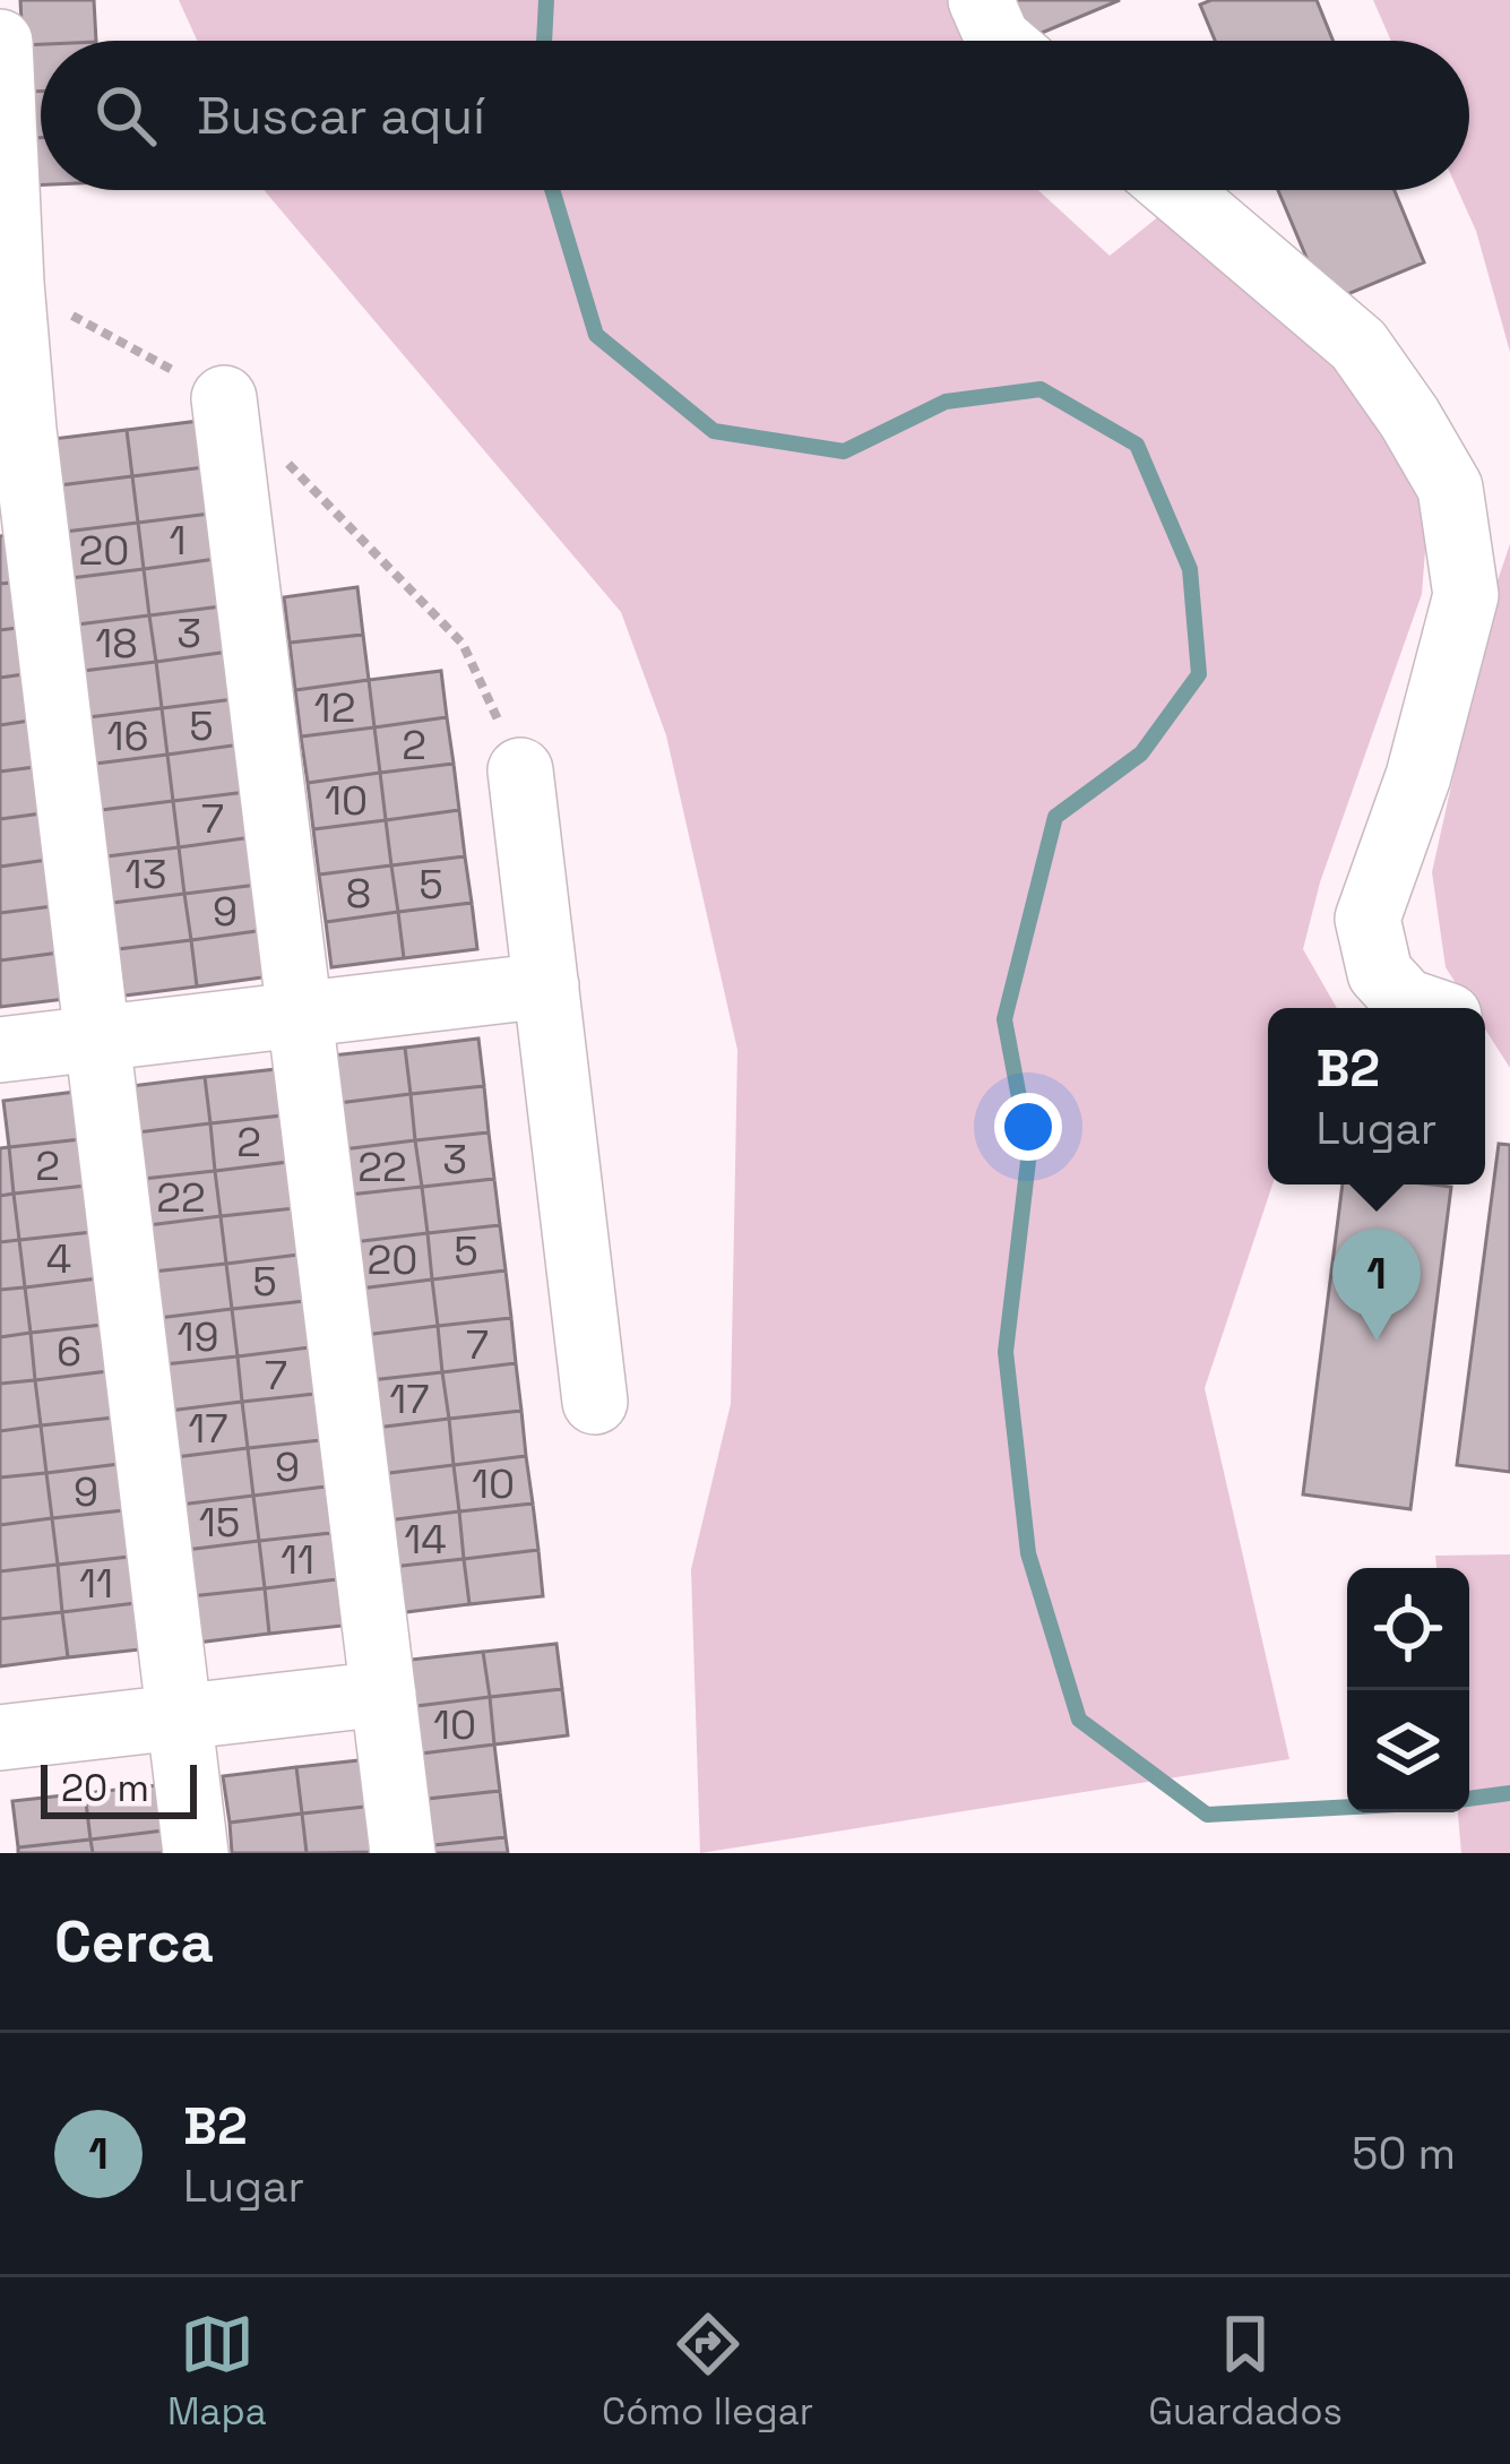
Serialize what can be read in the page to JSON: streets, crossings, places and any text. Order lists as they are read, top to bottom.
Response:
{
  "house_numbers": [
    "1",
    "20",
    "3",
    "18",
    "12",
    "5",
    "16",
    "2",
    "10",
    "7",
    "13",
    "5",
    "8",
    "9",
    "2",
    "3",
    "2",
    "22",
    "22",
    "5",
    "4",
    "20",
    "5",
    "19",
    "7",
    "6",
    "7",
    "17",
    "17",
    "9",
    "10",
    "9",
    "15",
    "14",
    "11",
    "11",
    "10"
  ],
  "scale_bar": "20 m",
  "page": {
    "search": "Buscar aquí",
    "popup": ["B2", "Lugar"],
    "pins": "1",
    "scale": "20 m",
    "heading": "Cerca",
    "list": [
      {
        "mark": "1",
        "name": "B2",
        "note": "Lugar",
        "value": "50 m"
      }
    ],
    "nav": ["Mapa", "Cómo llegar", "Guardados"]
  }
}
